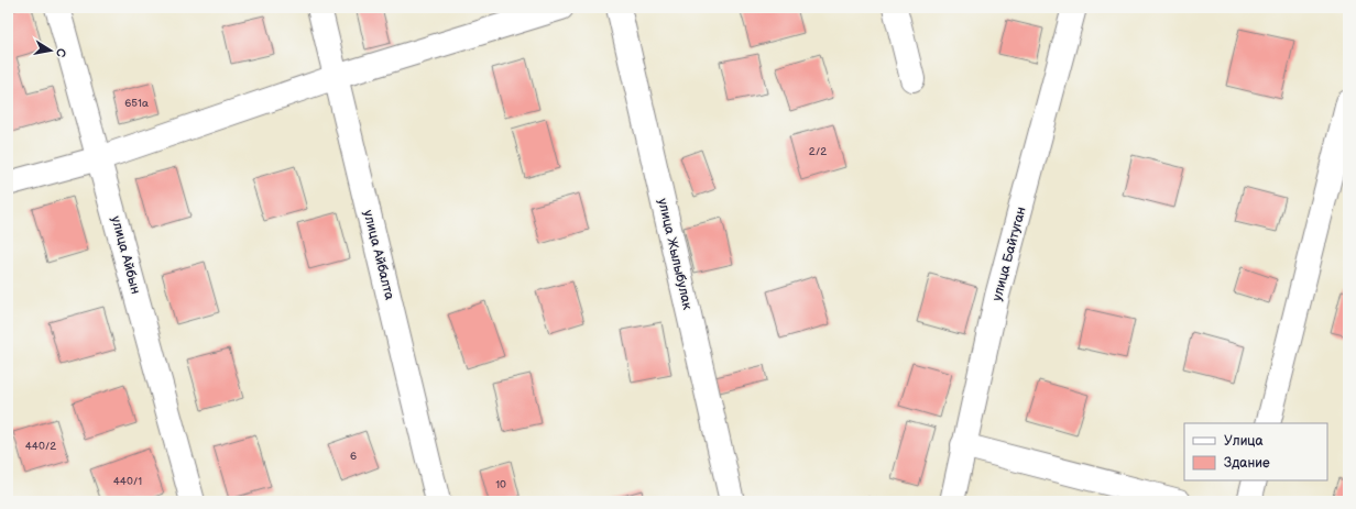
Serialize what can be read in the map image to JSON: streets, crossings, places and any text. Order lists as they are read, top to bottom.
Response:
{
  "streets": {
    "street": [
      "улица Жылыбулак",
      "улица Байтуган",
      "улица Айбын",
      "улица Айбалта"
    ]
  },
  "house_numbers": [
    "651а",
    "2/2",
    "440/2",
    "6",
    "440/1",
    "10"
  ],
  "legend": ["Улица", "Здание"],
  "north": "right"
}
